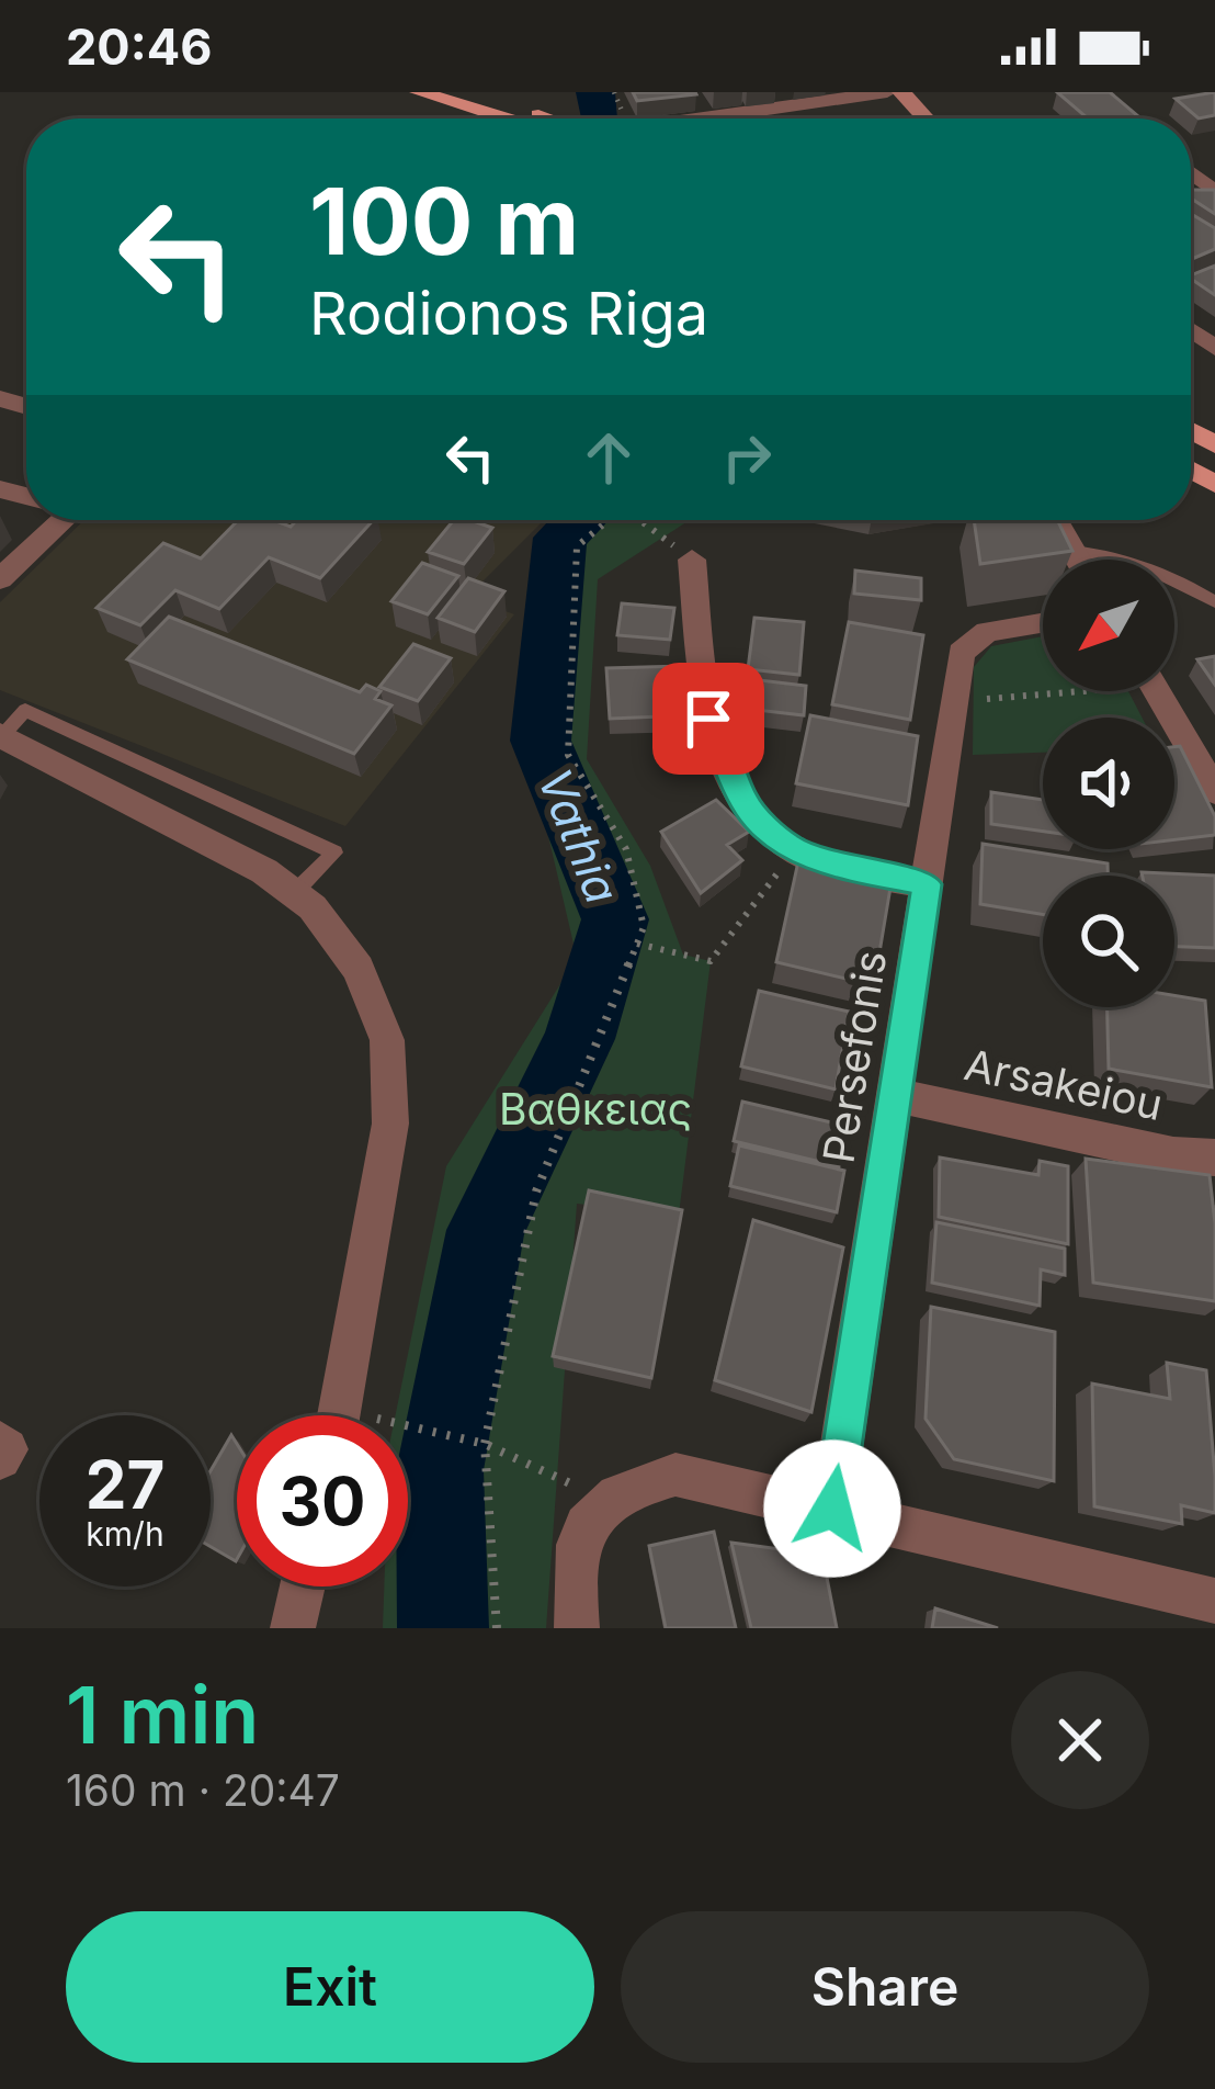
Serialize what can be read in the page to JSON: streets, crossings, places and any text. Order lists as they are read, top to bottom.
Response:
{
  "streets": {
    "street": ["Persefonis", "Arsakeiou"]
  },
  "crossings": [
    ["Persefonis", "Arsakeiou"]
  ],
  "water": ["Vathia"],
  "parks": ["Βαθκειας"],
  "north": "bottom left",
  "page": {
    "status": "20:46",
    "turn": ["100 m", "Rodionos Riga"],
    "speed": "27 km/h",
    "limit": "30",
    "heading": ["1 min", "160 m · 20:47"],
    "buttons": ["Exit", "Share"]
  }
}
